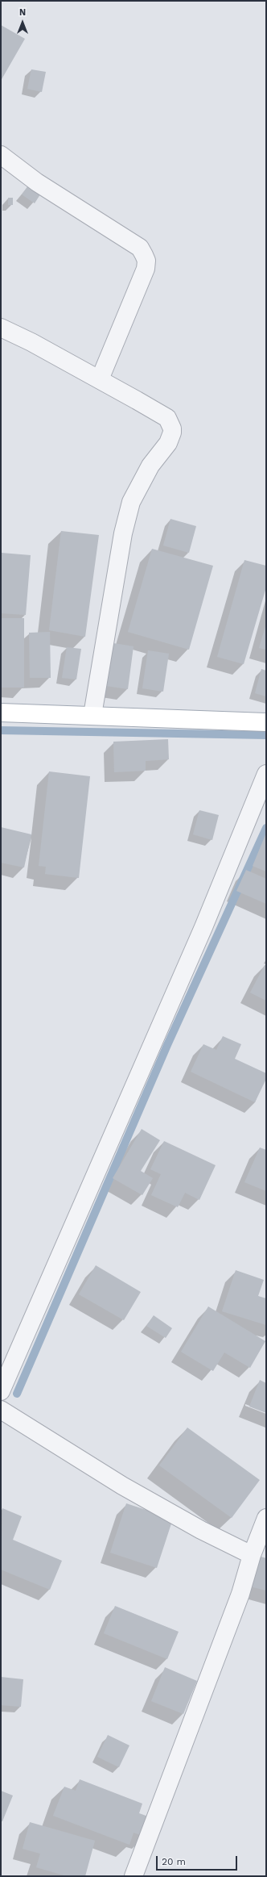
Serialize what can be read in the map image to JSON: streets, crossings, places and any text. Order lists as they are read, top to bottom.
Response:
{
  "scale_bar": "20 m",
  "north": "top"
}
